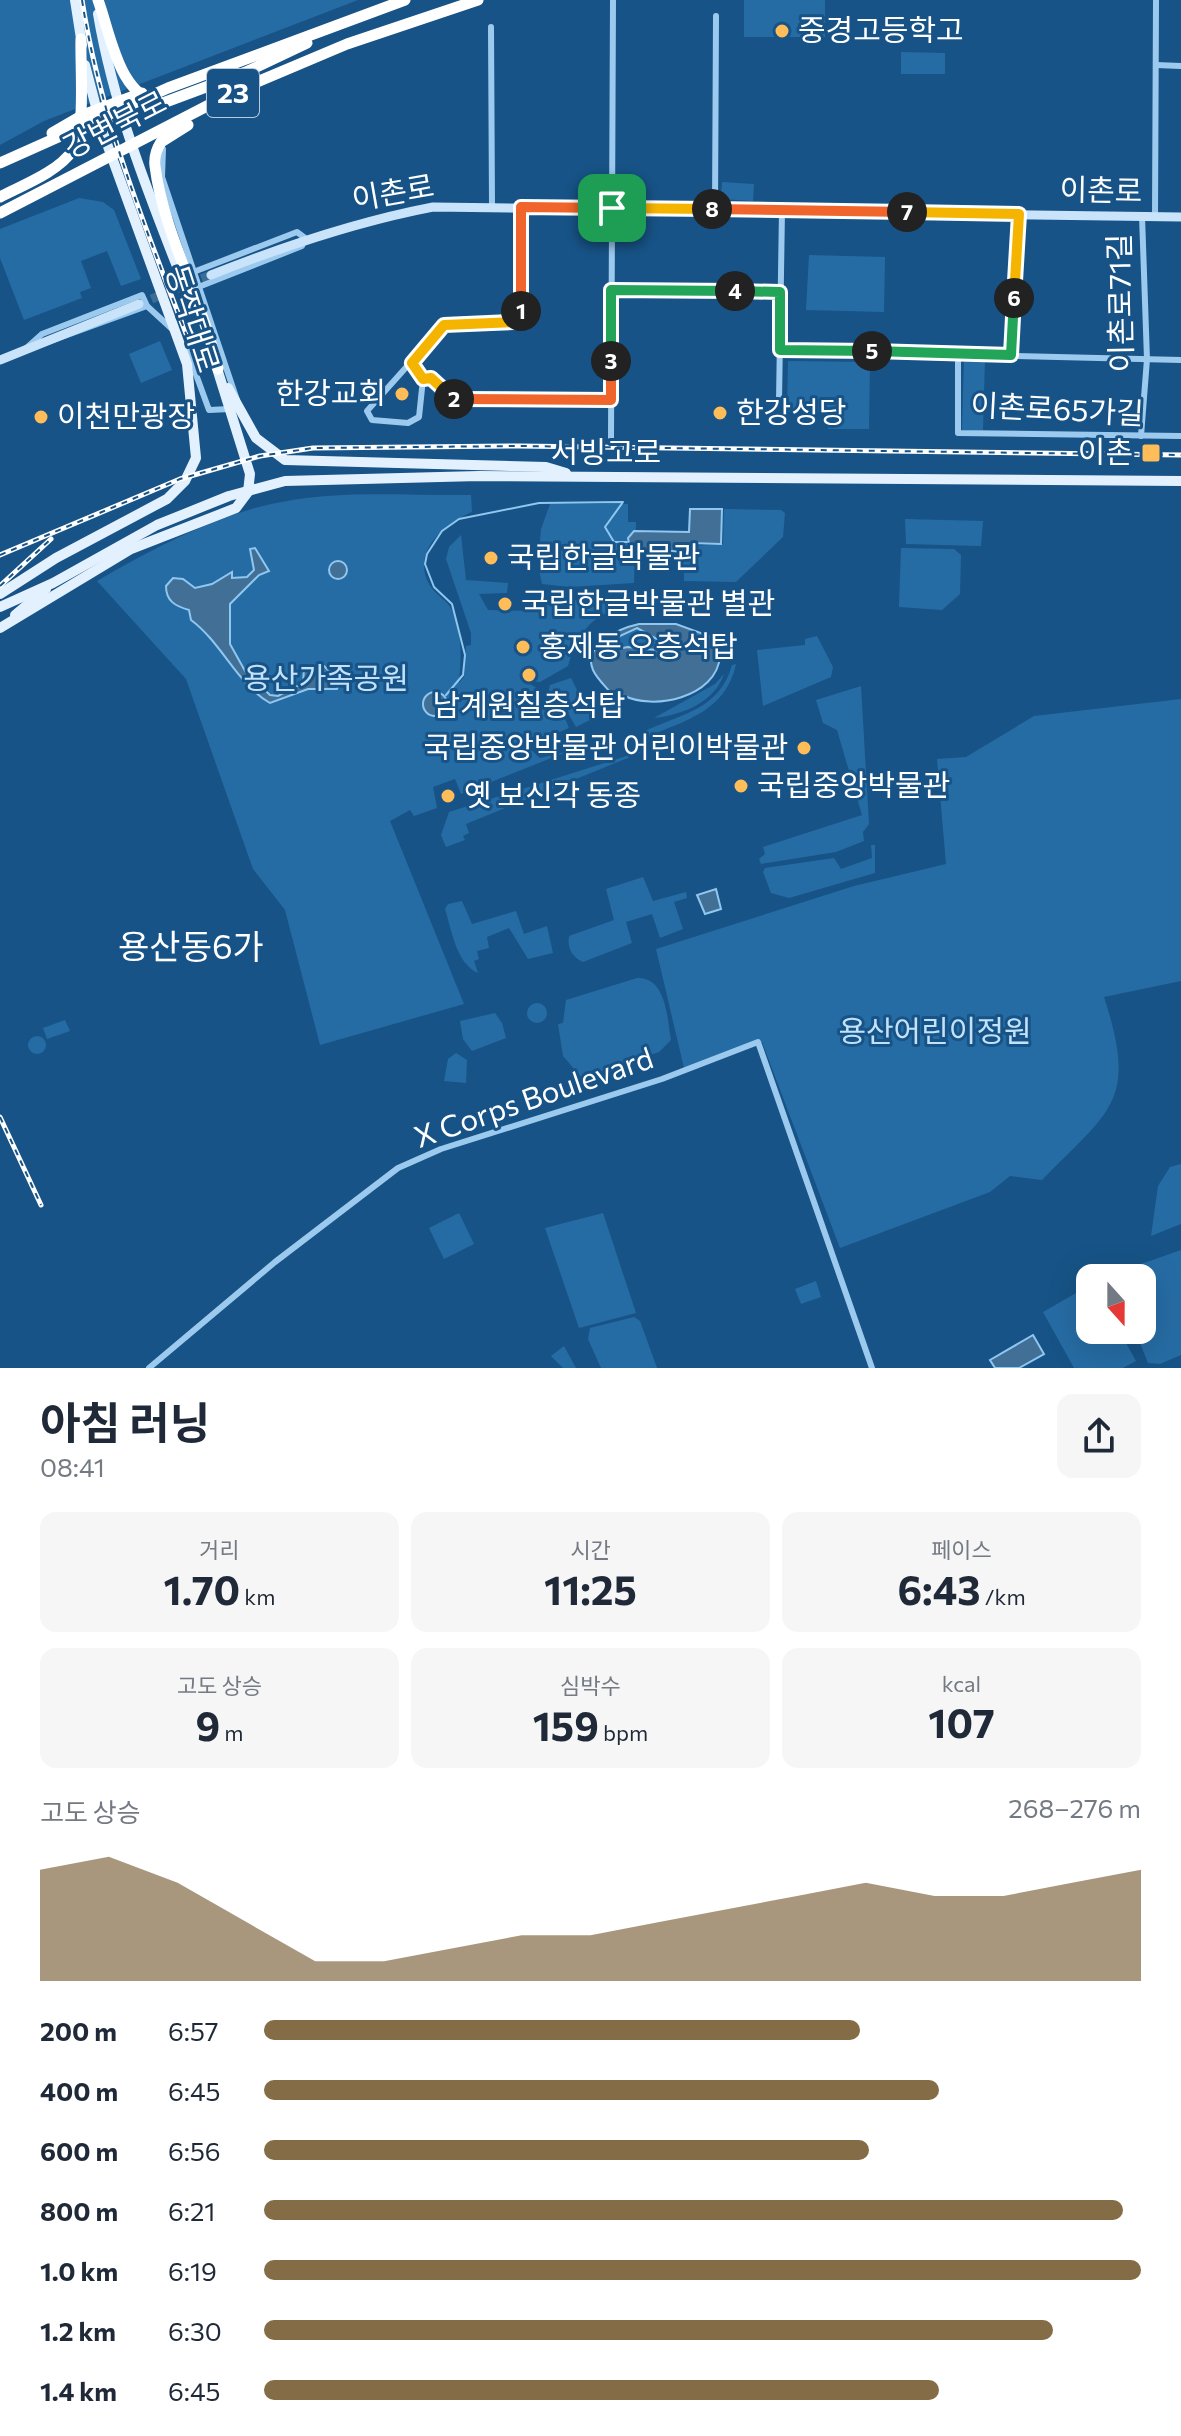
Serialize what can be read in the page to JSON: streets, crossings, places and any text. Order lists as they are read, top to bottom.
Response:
{
  "streets": {
    "highway": ["23", "강변북로"],
    "main road": ["동작대로", "서빙고로"],
    "street": [
      "이촌로",
      "이촌로71길",
      "이촌로65가길",
      "X Corps Boulevard"
    ]
  },
  "crossings": [
    ["이촌로", "이촌로71길"],
    ["이촌로71길", "이촌로65가길"]
  ],
  "districts": ["용산동6가"],
  "parks": ["용산가족공원", "용산어린이정원"],
  "places": {
    "other": [
      "중경고등학고",
      "한강교회",
      "한강성당",
      "이천만광장",
      "국립한글박물관",
      "국립한글박물관 별관",
      "홍제동 오층석탑",
      "남계원칠층석탑",
      "국립중앙박물관 어린이박물관",
      "국립중앙박물관",
      "옛 보신각 동종"
    ],
    "transit": ["이촌"]
  },
  "north": "bottom",
  "page": {
    "pins": [
      "8",
      "7",
      "4",
      "6",
      "1",
      "5",
      "3",
      "2"
    ],
    "heading": ["아침 러닝", "08:41"],
    "stats": [
      ["거리", "1.70 km"],
      ["시간", "11:25"],
      ["페이스", "6:43 /km"],
      ["고도 상승", "9 m"],
      ["심박수", "159 bpm"],
      ["kcal", "107"]
    ],
    "chart": ["고도 상승", "268–276 m"],
    "list": [
      {
        "name": "200 m",
        "note": "6:57"
      },
      {
        "name": "400 m",
        "note": "6:45"
      },
      {
        "name": "600 m",
        "note": "6:56"
      },
      {
        "name": "800 m",
        "note": "6:21"
      },
      {
        "name": "1.0 km",
        "note": "6:19"
      },
      {
        "name": "1.2 km",
        "note": "6:30"
      },
      {
        "name": "1.4 km",
        "note": "6:45"
      }
    ]
  }
}
